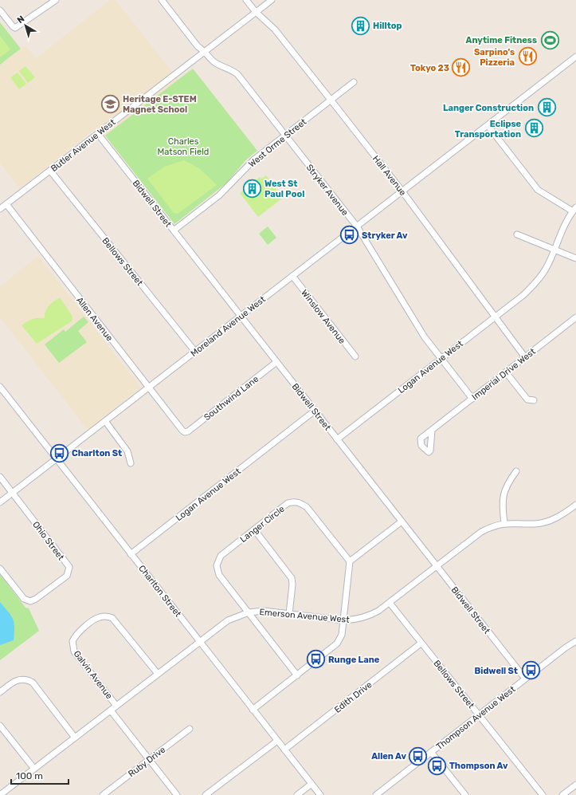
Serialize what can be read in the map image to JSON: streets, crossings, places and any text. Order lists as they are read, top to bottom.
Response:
{
  "streets": {
    "street": [
      "West Orme Street",
      "Butler Avenue West",
      "Hall Avenue",
      "Stryker Avenue",
      "Bidwell Street",
      "Bellows Street",
      "Winslow Avenue",
      "Allen Avenue",
      "Moreland Avenue West",
      "Logan Avenue West",
      "Imperial Drive West",
      "Southwind Lane",
      "Langer Circle",
      "Ohio Street",
      "Charlton Street",
      "Emerson Avenue West",
      "Galvin Avenue",
      "Edith Drive",
      "Thompson Avenue West",
      "Ruby Drive"
    ]
  },
  "crossings": [
    ["West Orme Street", "Hall Avenue"],
    ["West Orme Street", "Stryker Avenue"],
    ["West Orme Street", "Bidwell Street"],
    ["Butler Avenue West", "Hall Avenue"],
    ["Butler Avenue West", "Stryker Avenue"],
    ["Butler Avenue West", "Bidwell Street"],
    ["Butler Avenue West", "Bellows Street"],
    ["Butler Avenue West", "Allen Avenue"],
    ["Hall Avenue", "Moreland Avenue West"],
    ["Hall Avenue", "Logan Avenue West"],
    ["Hall Avenue", "Imperial Drive West"],
    ["Stryker Avenue", "Moreland Avenue West"],
    ["Stryker Avenue", "Logan Avenue West"],
    ["Stryker Avenue", "Imperial Drive West"],
    ["Bidwell Street", "Moreland Avenue West"],
    ["Bidwell Street", "Logan Avenue West"],
    ["Bidwell Street", "Southwind Lane"],
    ["Bidwell Street", "Emerson Avenue West"],
    ["Bidwell Street", "Thompson Avenue West"],
    ["Bellows Street", "Moreland Avenue West"],
    ["Bellows Street", "Emerson Avenue West"],
    ["Bellows Street", "Edith Drive"],
    ["Bellows Street", "Thompson Avenue West"],
    ["Winslow Avenue", "Moreland Avenue West"],
    ["Allen Avenue", "Moreland Avenue West"],
    ["Allen Avenue", "Southwind Lane"],
    ["Moreland Avenue West", "Ohio Street"],
    ["Moreland Avenue West", "Charlton Street"],
    ["Logan Avenue West", "Charlton Street"],
    ["Langer Circle", "Emerson Avenue West"],
    ["Charlton Street", "Emerson Avenue West"],
    ["Charlton Street", "Edith Drive"],
    ["Emerson Avenue West", "Galvin Avenue"],
    ["Galvin Avenue", "Ruby Drive"]
  ],
  "parks": ["Charles Matson Field"],
  "places": {
    "building": [
      "Hilltop",
      "Langer Construction",
      "Eclipse Transportation",
      "West St Paul Pool"
    ],
    "sports": ["Anytime Fitness"],
    "restaurant": ["Sarpino's Pizzeria", "Tokyo 23"],
    "school or university": ["Heritage E-STEM Magnet School"],
    "bus stop": [
      "Stryker Av",
      "Charlton St",
      "Runge Lane",
      "Bidwell St",
      "Allen Av",
      "Thompson Av"
    ]
  },
  "scale_bar": "100 m",
  "north": "top left"
}
